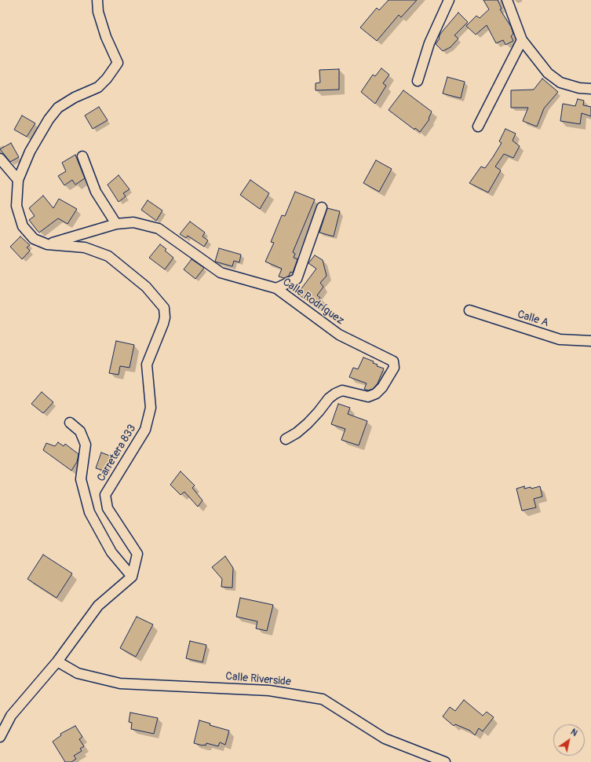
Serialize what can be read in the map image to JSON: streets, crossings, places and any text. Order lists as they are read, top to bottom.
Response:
{
  "streets": {
    "street": [
      "Calle Rodríguez",
      "Calle A",
      "Carretera 833",
      "Calle Riverside"
    ]
  },
  "crossings": [
    ["Calle Rodríguez", "Carretera 833"]
  ],
  "north": "top right"
}
